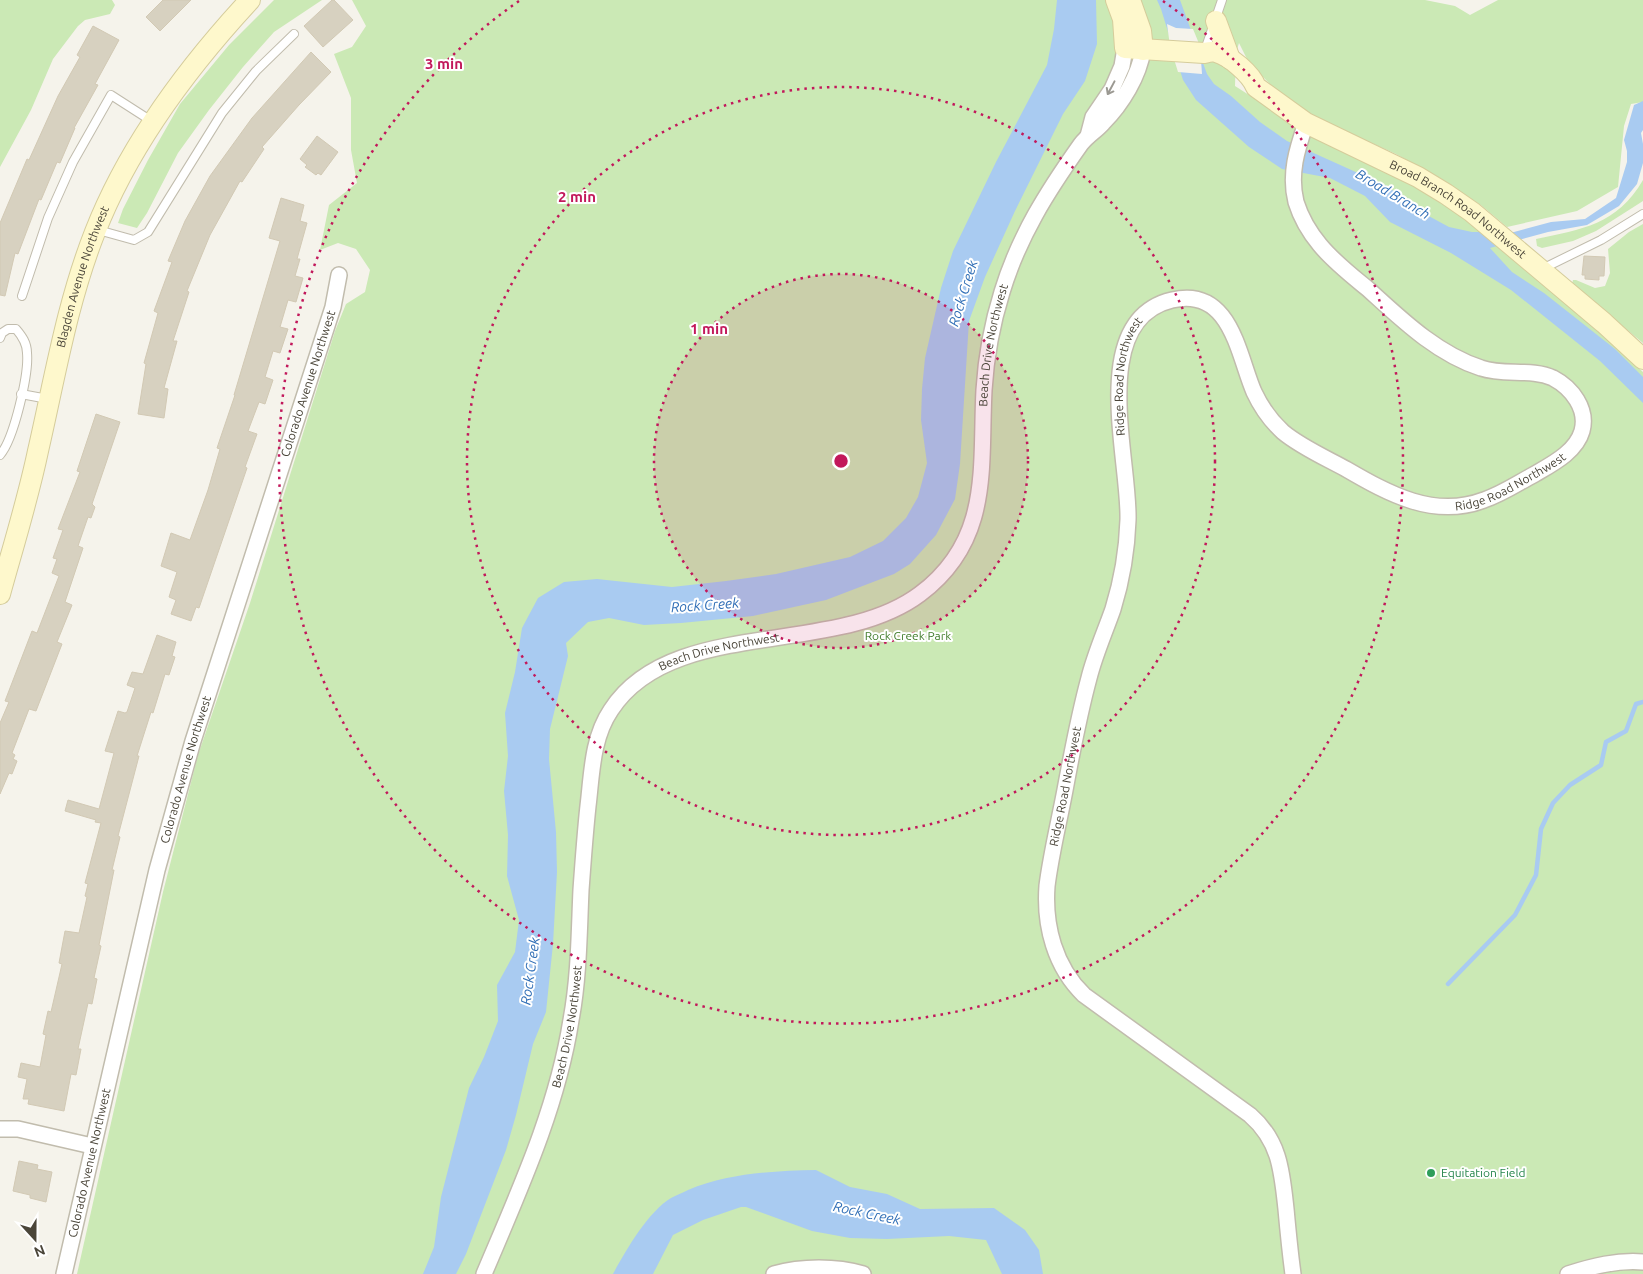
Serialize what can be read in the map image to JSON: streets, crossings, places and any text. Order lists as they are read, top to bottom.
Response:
{
  "streets": {
    "main road": ["Broad Branch Road Northwest", "Blagden Avenue Northwest", "Beach Drive Northwest"],
    "street": ["Ridge Road Northwest", "Colorado Avenue Northwest"]
  },
  "crossings": [
    ["Broad Branch Road Northwest", "Beach Drive Northwest"],
    ["Broad Branch Road Northwest", "Ridge Road Northwest"]
  ],
  "water": ["Broad Branch", "Rock Creek"],
  "parks": ["Rock Creek Park"],
  "places": ["Equitation Field"],
  "north": "bottom",
  "rings": ["3 min", "2 min", "1 min"]
}
